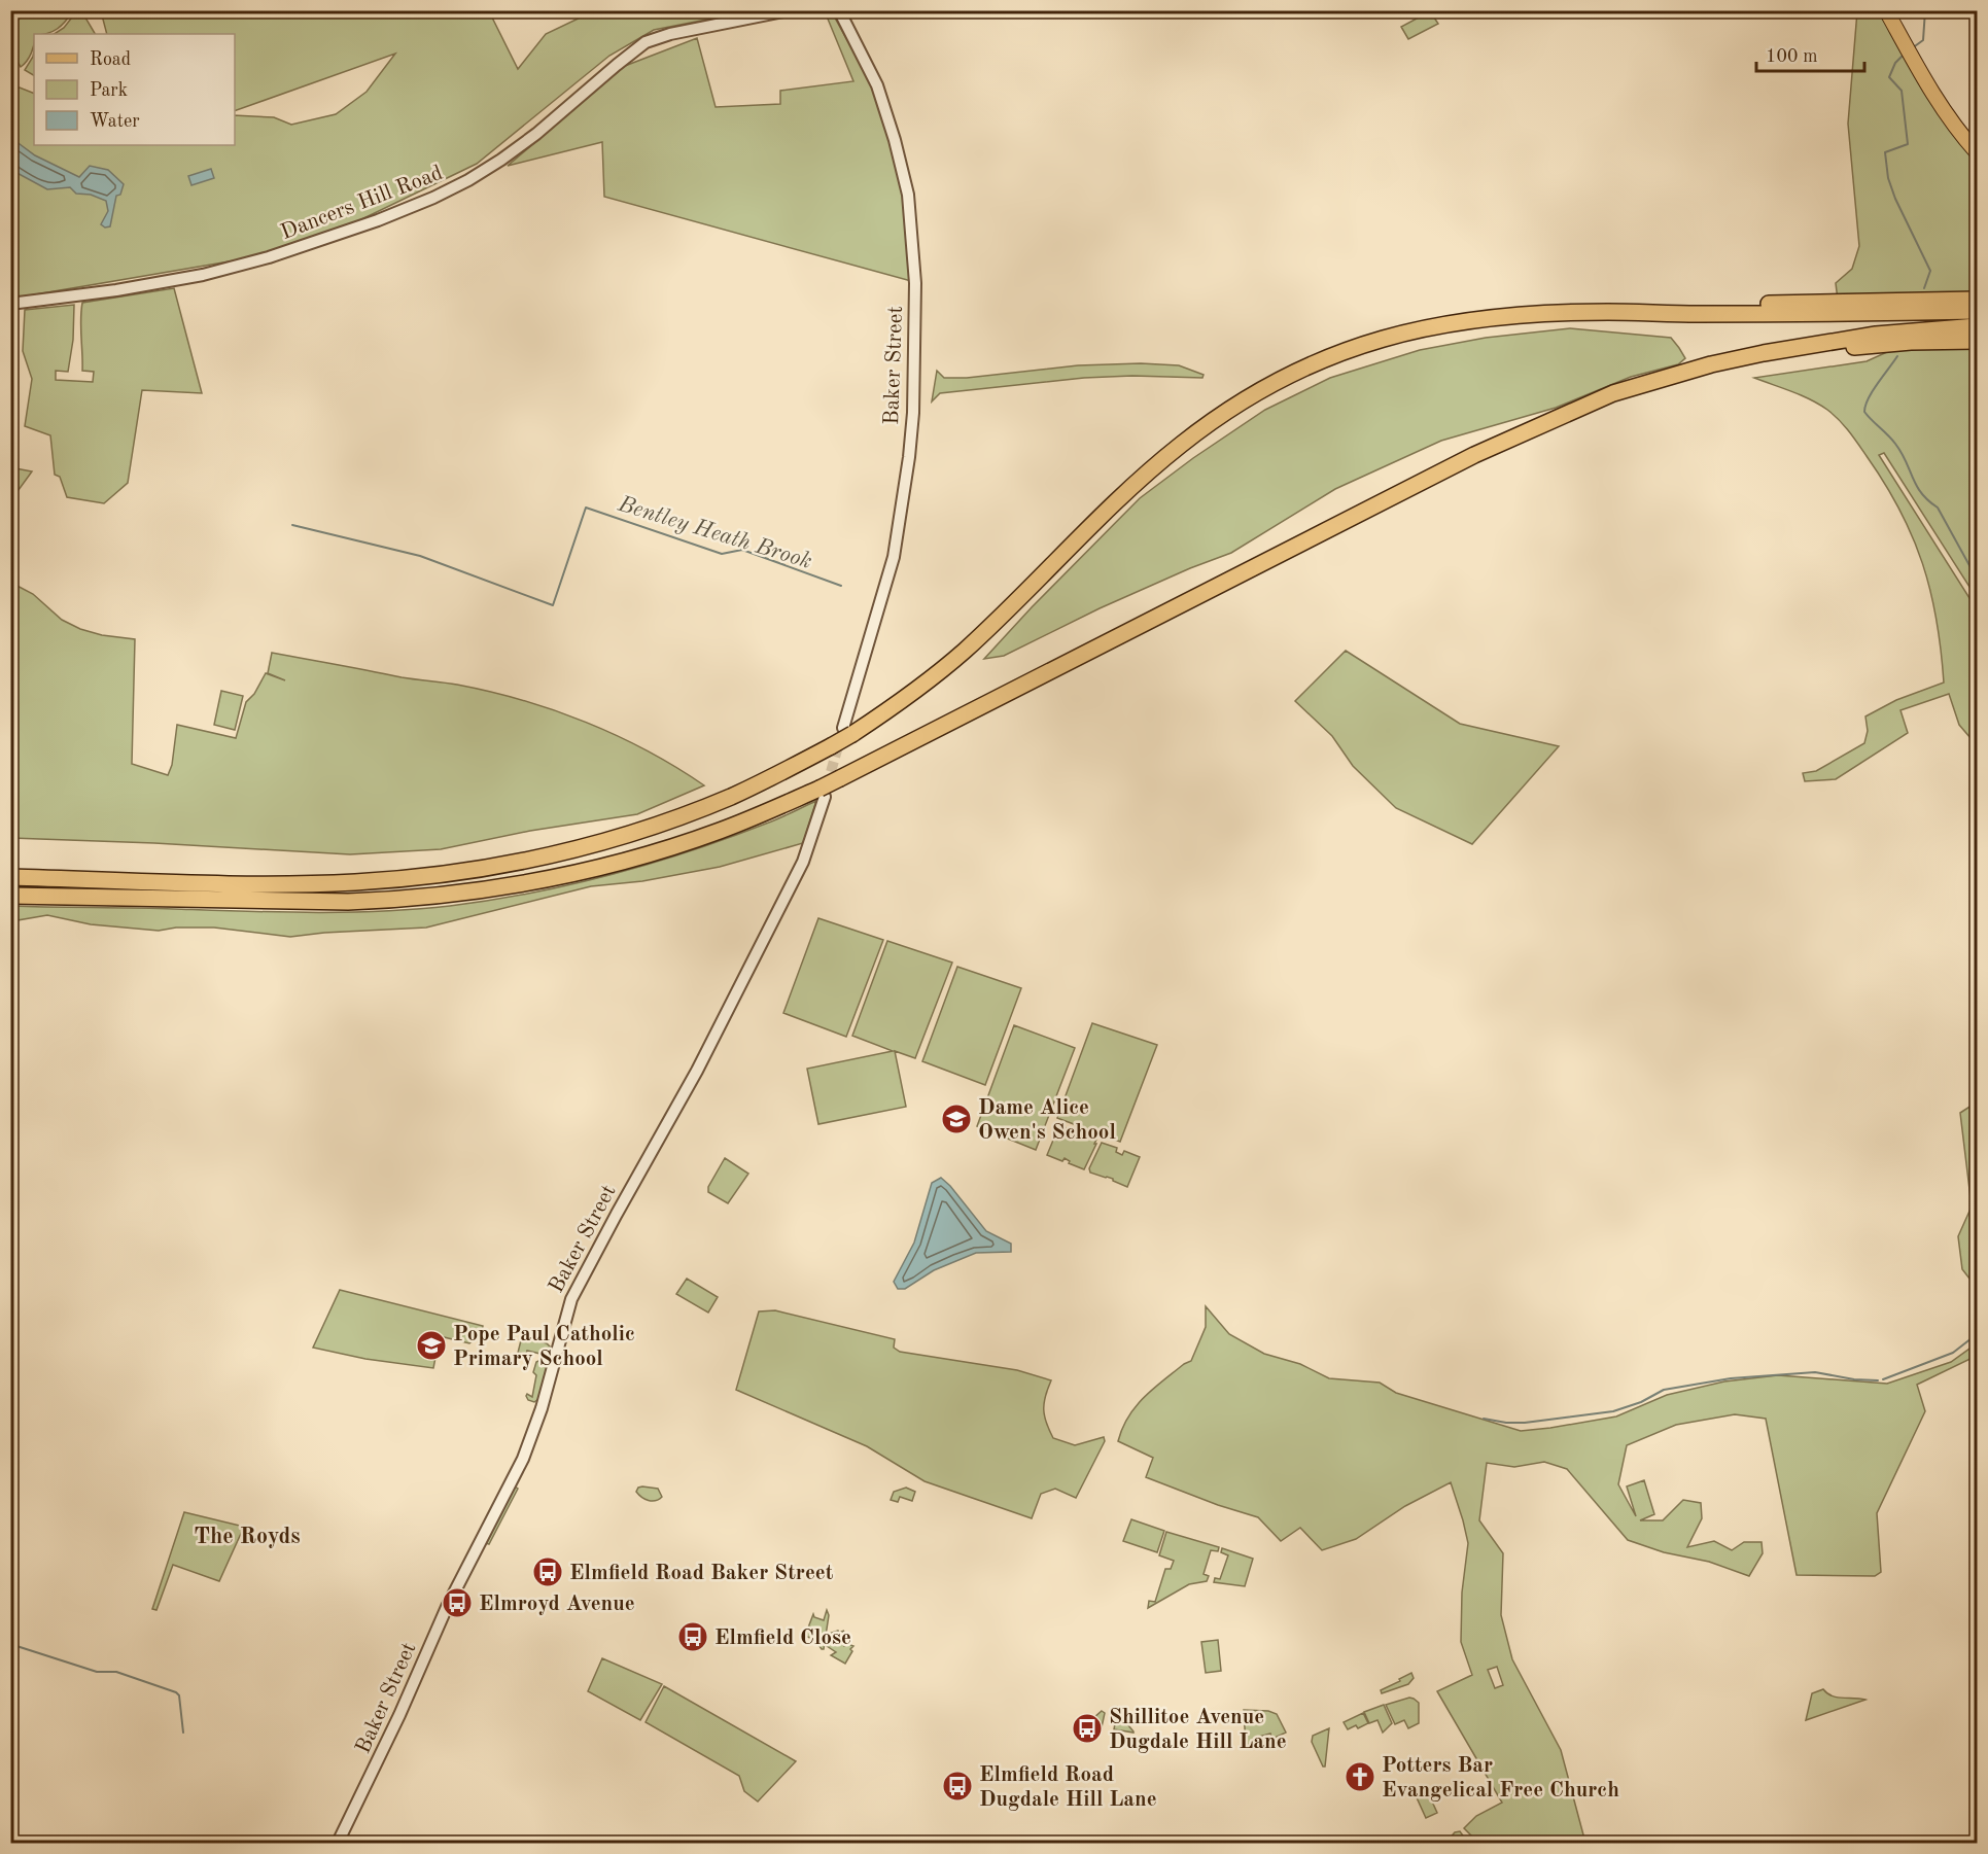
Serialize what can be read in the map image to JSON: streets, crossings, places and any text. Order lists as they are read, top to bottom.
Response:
{
  "streets": {
    "street": ["Dancers Hill Road", "Baker Street"]
  },
  "districts": ["The Royds"],
  "water": ["Bentley Heath Brook"],
  "places": {
    "school or university": ["Dame Alice Owen's School", "Pope Paul Catholic Primary School"],
    "bus stop": [
      "Elmfield Road Baker Street",
      "Elmroyd Avenue",
      "Elmfield Close",
      "Shillitoe Avenue Dugdale Hill Lane",
      "Elmfield Road Dugdale Hill Lane"
    ],
    "church": ["Potters Bar Evangelical Free Church"]
  },
  "legend": ["Road", "Park", "Water"],
  "scale_bar": "100 m"
}
